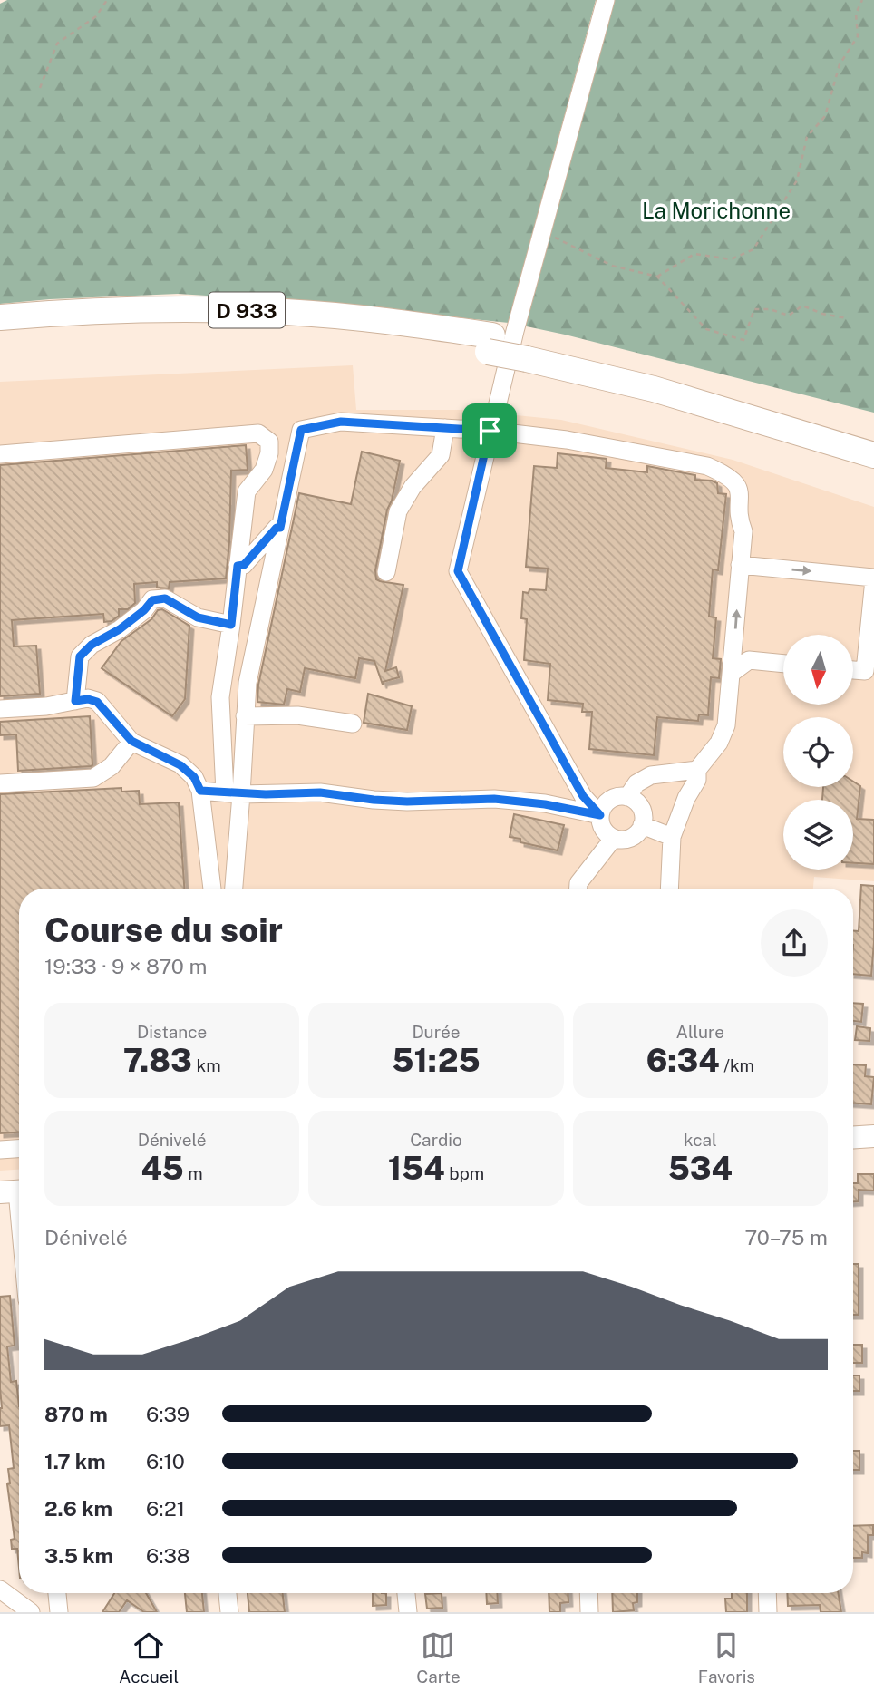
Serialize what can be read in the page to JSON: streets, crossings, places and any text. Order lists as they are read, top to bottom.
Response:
{
  "streets": {
    "highway": ["D 933"]
  },
  "parks": ["La Morichonne"],
  "north": "bottom",
  "page": {
    "heading": ["Course du soir", "19:33 · 9 × 870 m"],
    "stats": [
      ["Distance", "7.83 km"],
      ["Durée", "51:25"],
      ["Allure", "6:34 /km"],
      ["Dénivelé", "45 m"],
      ["Cardio", "154 bpm"],
      ["kcal", "534"]
    ],
    "chart": ["Dénivelé", "70–75 m"],
    "list": [
      {
        "name": "870 m",
        "note": "6:39"
      },
      {
        "name": "1.7 km",
        "note": "6:10"
      },
      {
        "name": "2.6 km",
        "note": "6:21"
      },
      {
        "name": "3.5 km",
        "note": "6:38"
      }
    ],
    "tabs": ["Accueil", "Carte", "Favoris"]
  }
}
